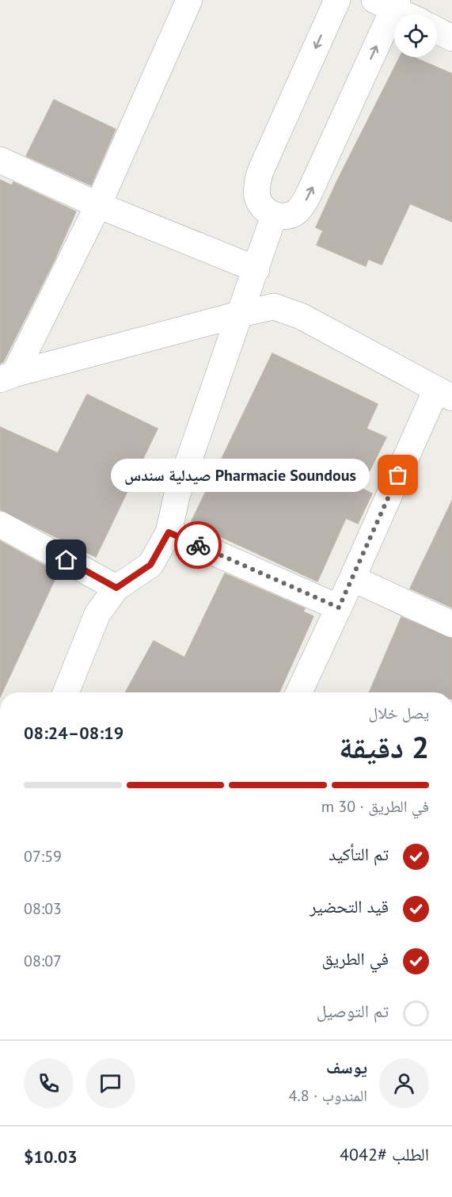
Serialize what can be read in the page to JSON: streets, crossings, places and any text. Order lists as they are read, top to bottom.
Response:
{
  "places": ["Pharmacie Soundous صيدلية سندس"],
  "page": {
    "bubble": "Pharmacie Soundous صيدلية سندس",
    "heading": ["2 دقيقة", "يصل خلال", "08:19–08:24"],
    "panel": [
      "يوسف",
      "المندوب · 4.8",
      "الطلب #4042",
      "$10.03"
    ],
    "bar": "في الطريق · 30 m",
    "list": [
      ["تم التأكيد", "07:59"],
      ["قيد التحضير", "08:03"],
      ["في الطريق", "08:07"],
      "تم التوصيل"
    ]
  }
}
